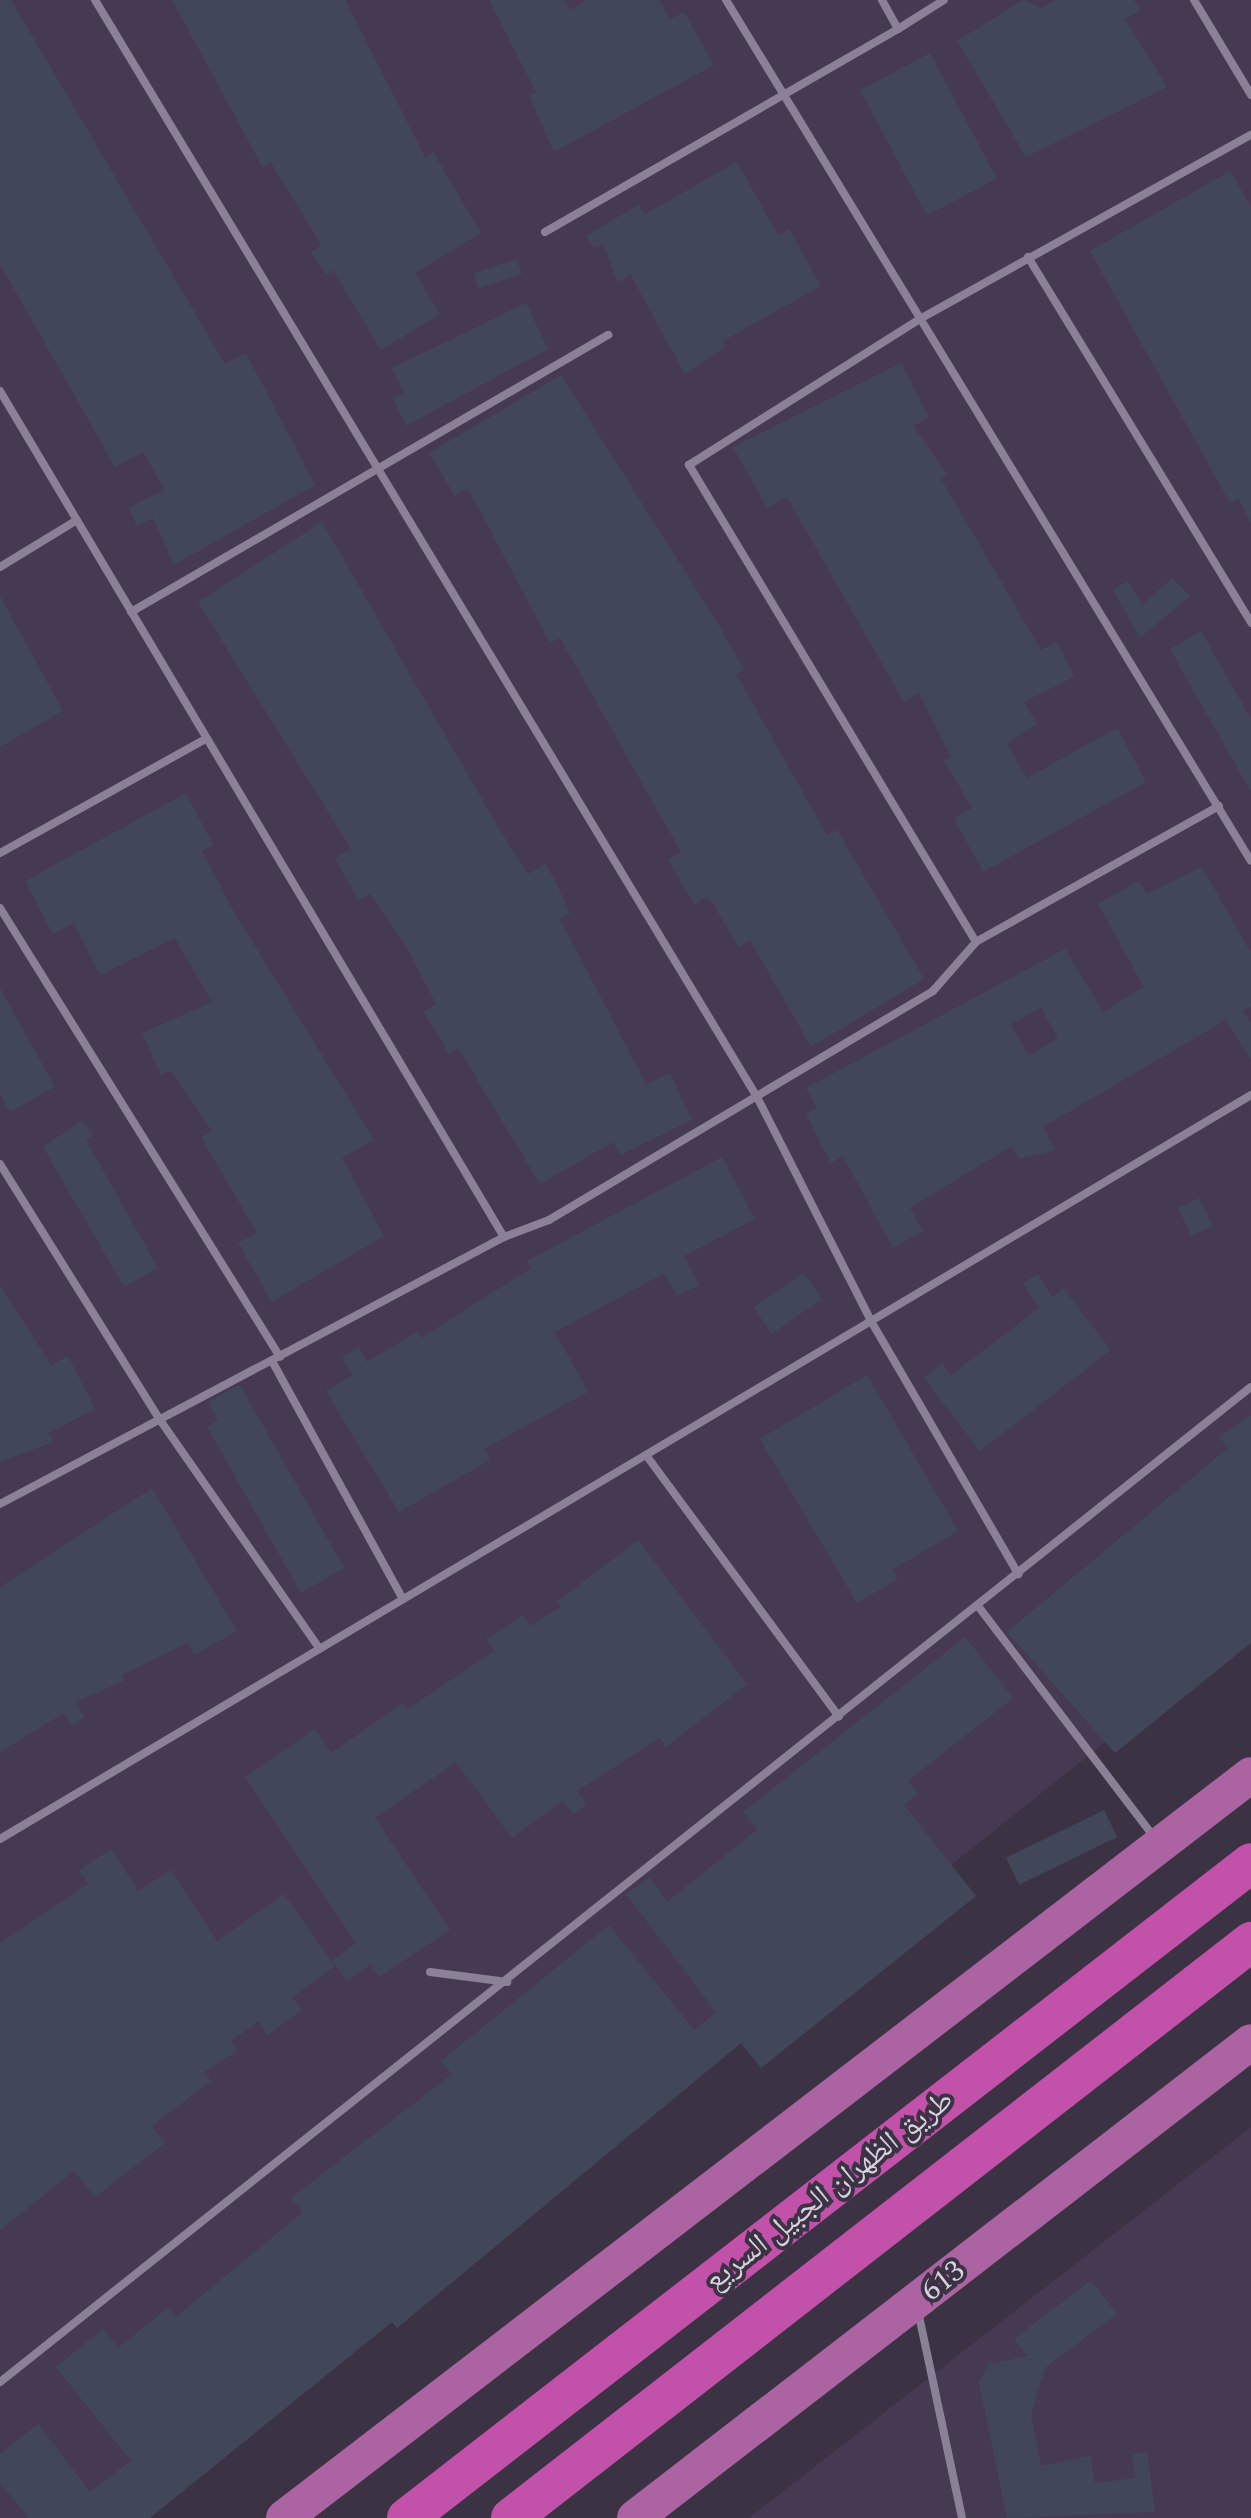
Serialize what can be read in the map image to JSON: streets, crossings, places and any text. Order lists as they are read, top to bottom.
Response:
{
  "streets": {
    "highway": ["طريق الظهران الجبيل السريع"],
    "main road": ["613"]
  }
}
